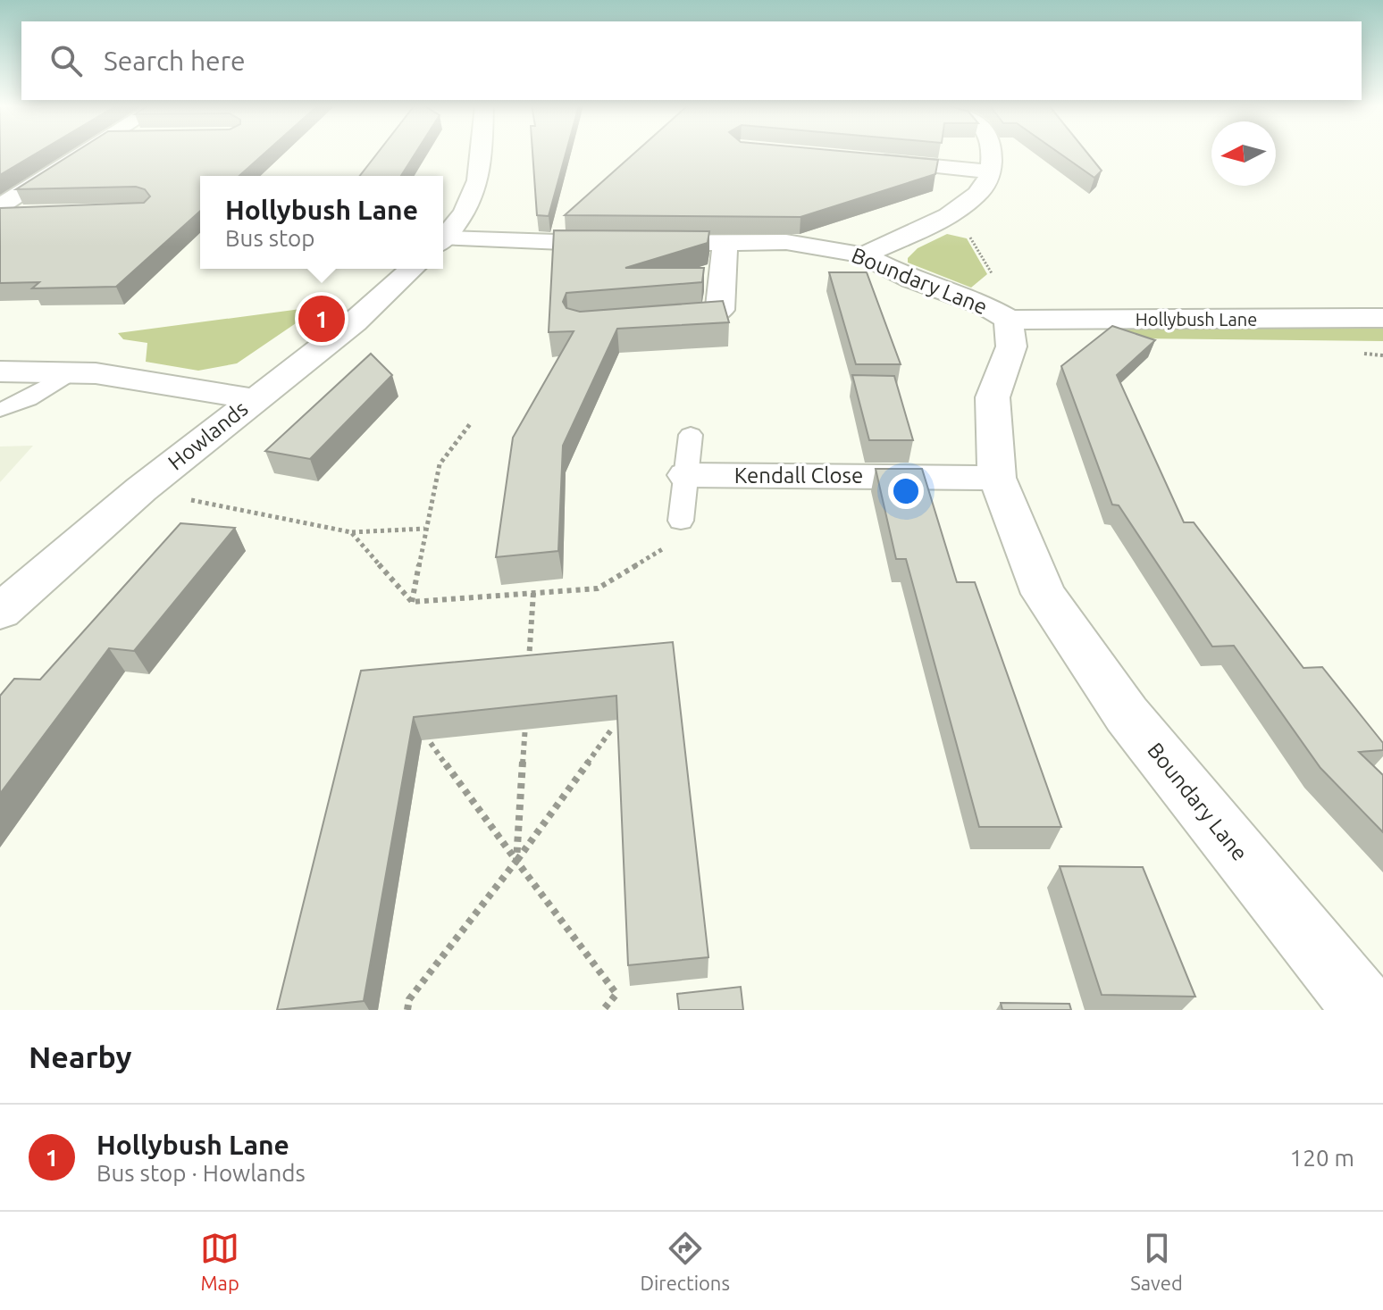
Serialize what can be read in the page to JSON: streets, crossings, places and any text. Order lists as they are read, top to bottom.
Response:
{
  "streets": {
    "street": [
      "Boundary Lane",
      "Hollybush Lane",
      "Howlands",
      "Kendall Close"
    ]
  },
  "crossings": [
    ["Boundary Lane", "Hollybush Lane"],
    ["Boundary Lane", "Kendall Close"]
  ],
  "north": "left",
  "page": {
    "search": "Search here",
    "popup": ["Hollybush Lane", "Bus stop"],
    "pins": "1",
    "heading": "Nearby",
    "list": [
      {
        "mark": "1",
        "name": "Hollybush Lane",
        "note": "Bus stop · Howlands",
        "value": "120 m"
      }
    ],
    "nav": ["Map", "Directions", "Saved"]
  }
}
